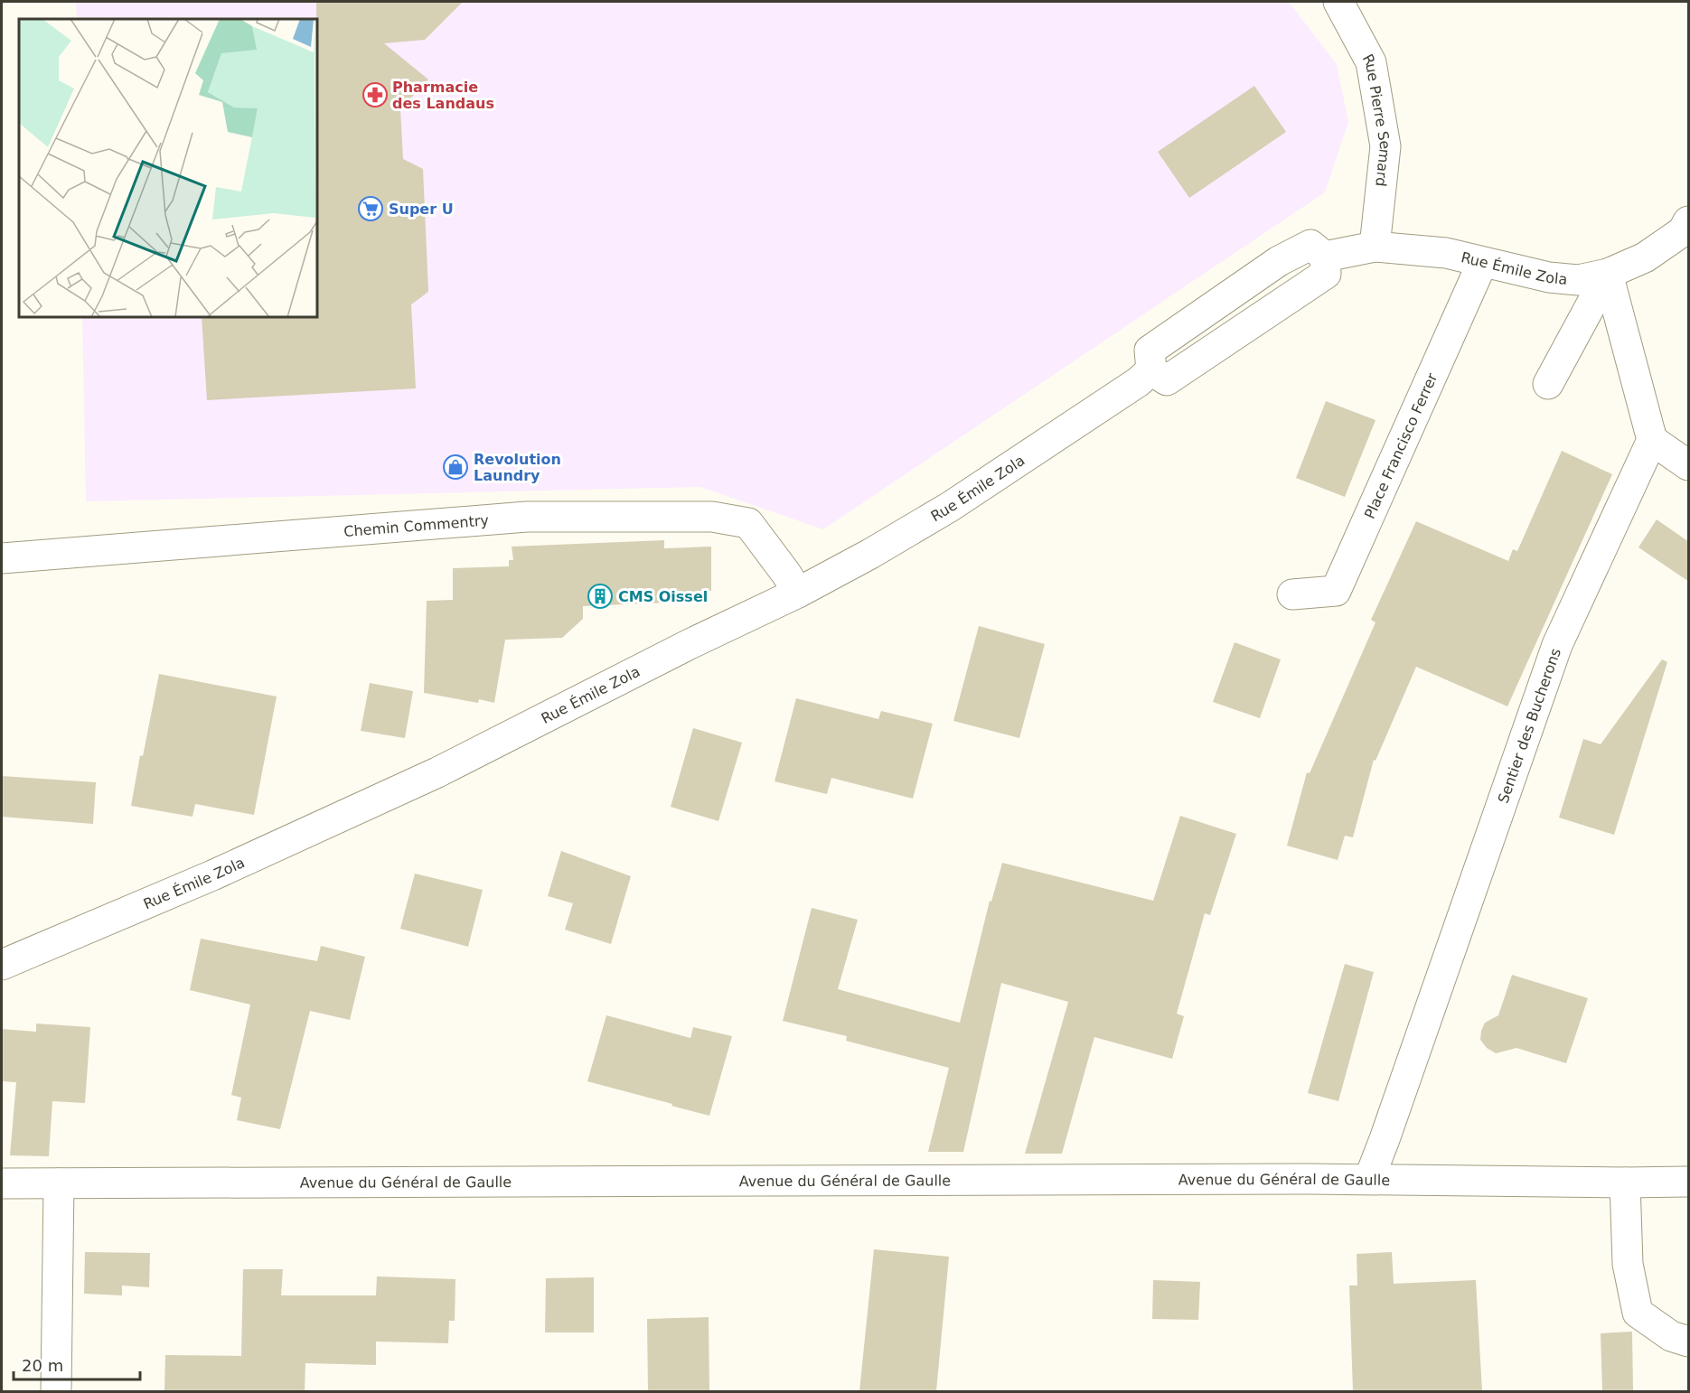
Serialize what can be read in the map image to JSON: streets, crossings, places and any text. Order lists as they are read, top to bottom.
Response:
{
  "streets": {
    "main road": [
      "Rue Pierre Semard",
      "Rue Émile Zola",
      "Place Francisco Ferrer",
      "Chemin Commentry",
      "Sentier des Bucherons",
      "Avenue du Général de Gaulle"
    ]
  },
  "crossings": [
    ["Rue Pierre Semard", "Rue Émile Zola"],
    ["Rue Émile Zola", "Place Francisco Ferrer"],
    ["Rue Émile Zola", "Chemin Commentry"],
    ["Sentier des Bucherons", "Avenue du Général de Gaulle"]
  ],
  "places": {
    "pharmacy": ["Pharmacie des Landaus"],
    "supermarket": ["Super U"],
    "shop": ["Revolution Laundry"],
    "building": ["CMS Oissel"]
  },
  "scale_bar": "20 m"
}
